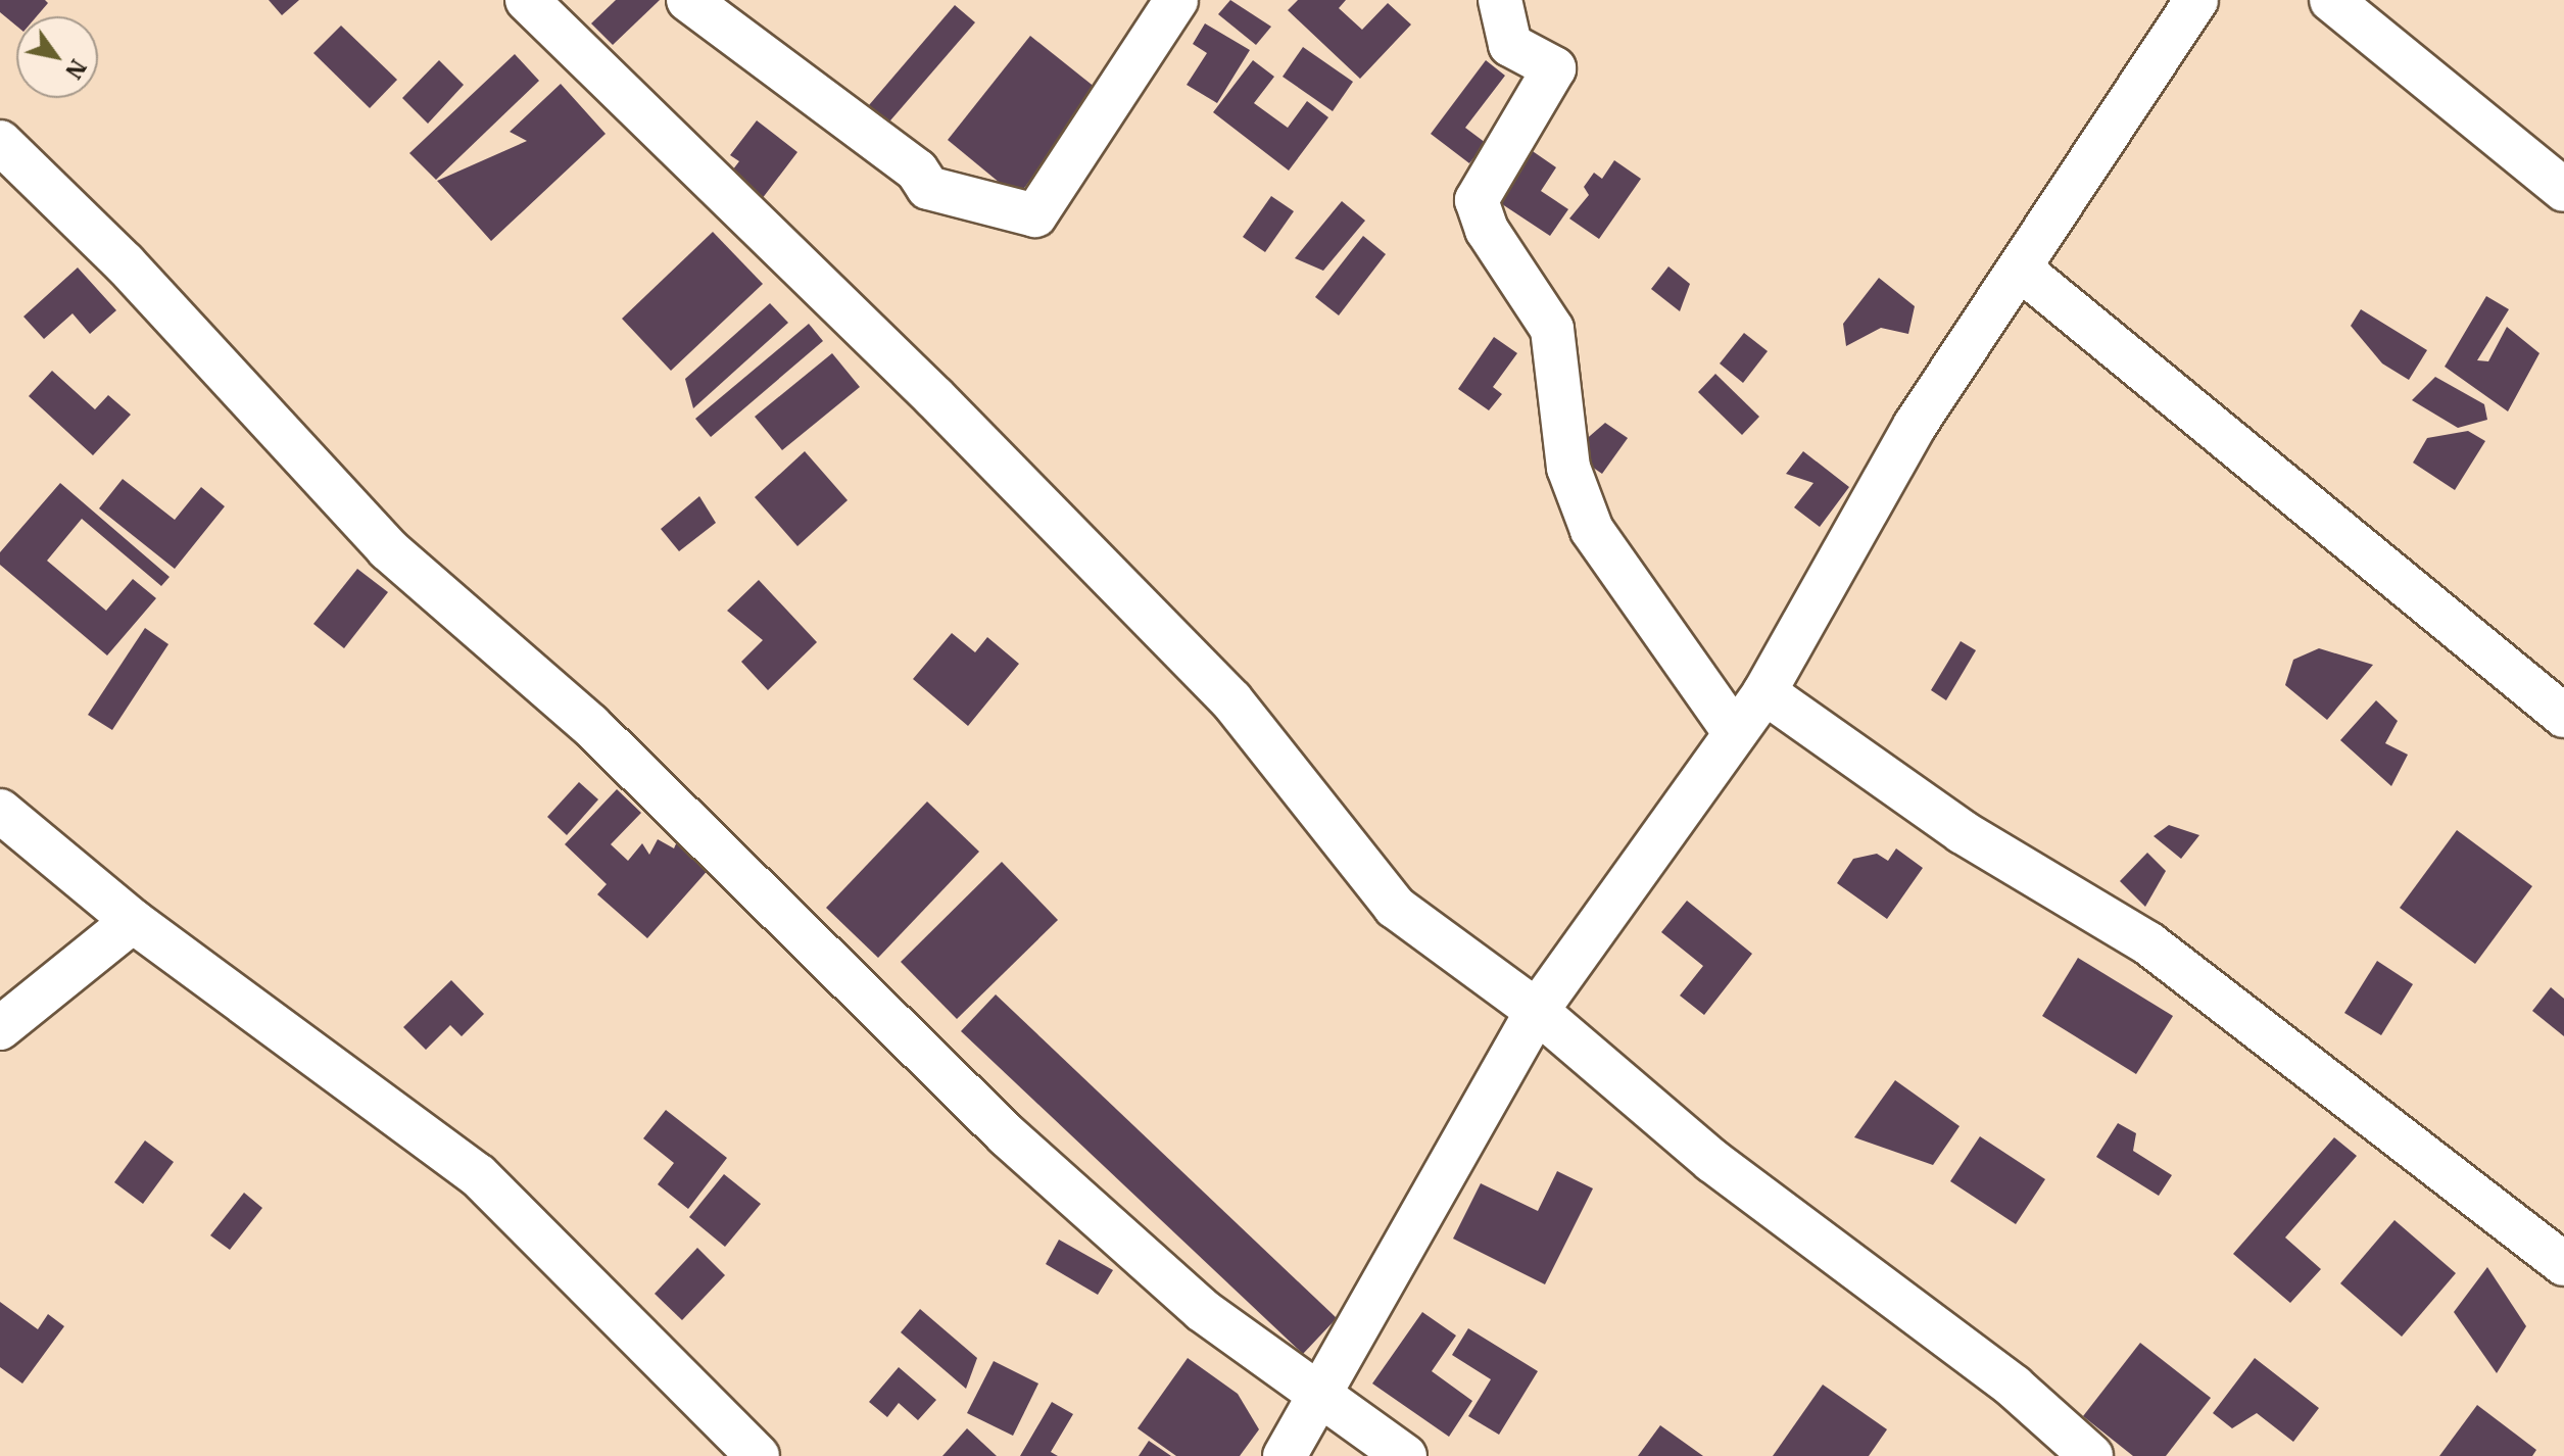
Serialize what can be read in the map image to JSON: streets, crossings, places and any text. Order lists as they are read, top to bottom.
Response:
{
  "north": "bottom right"
}
